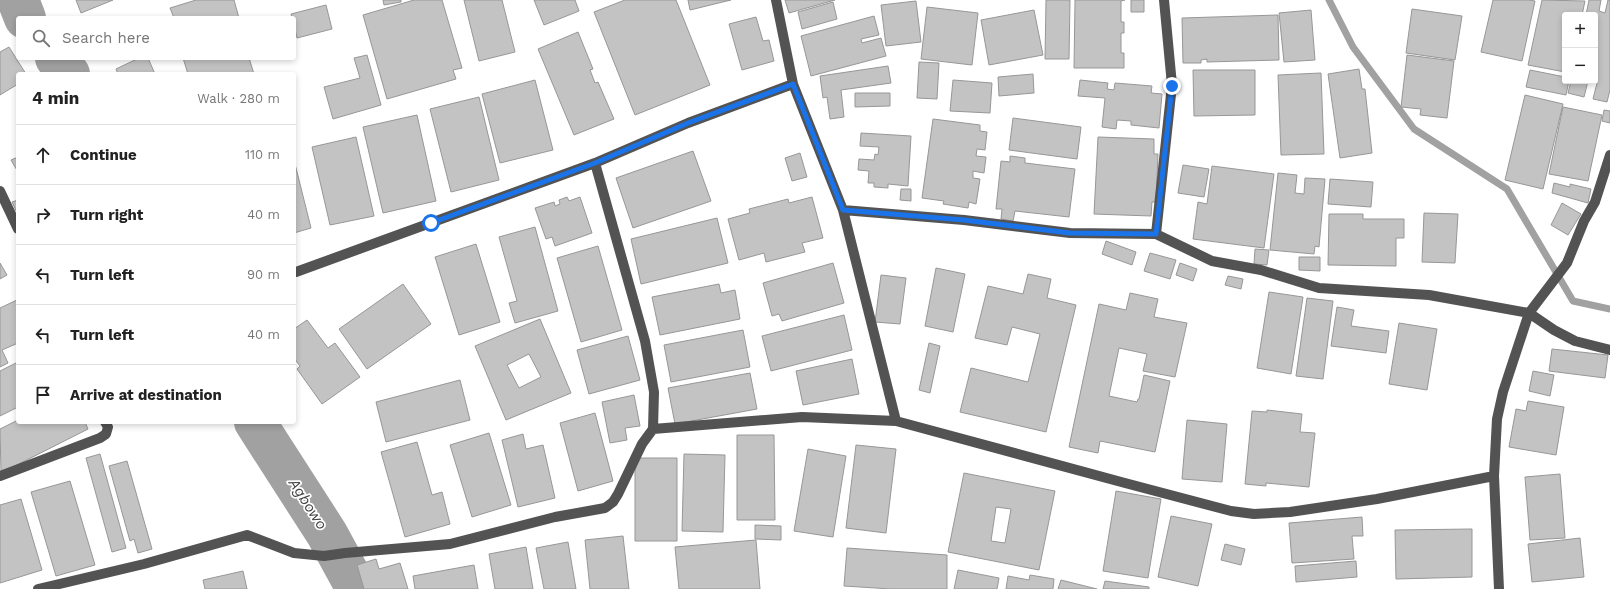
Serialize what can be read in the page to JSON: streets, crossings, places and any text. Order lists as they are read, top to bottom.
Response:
{
  "water": ["Agbowo"],
  "page": {
    "map_buttons": ["+", "−"],
    "search": "Search here",
    "heading": ["4 min", "Walk · 280 m"],
    "list": [
      ["Continue", "110 m"],
      ["Turn right", "40 m"],
      ["Turn left", "90 m"],
      ["Turn left", "40 m"],
      "Arrive at destination"
    ]
  }
}
